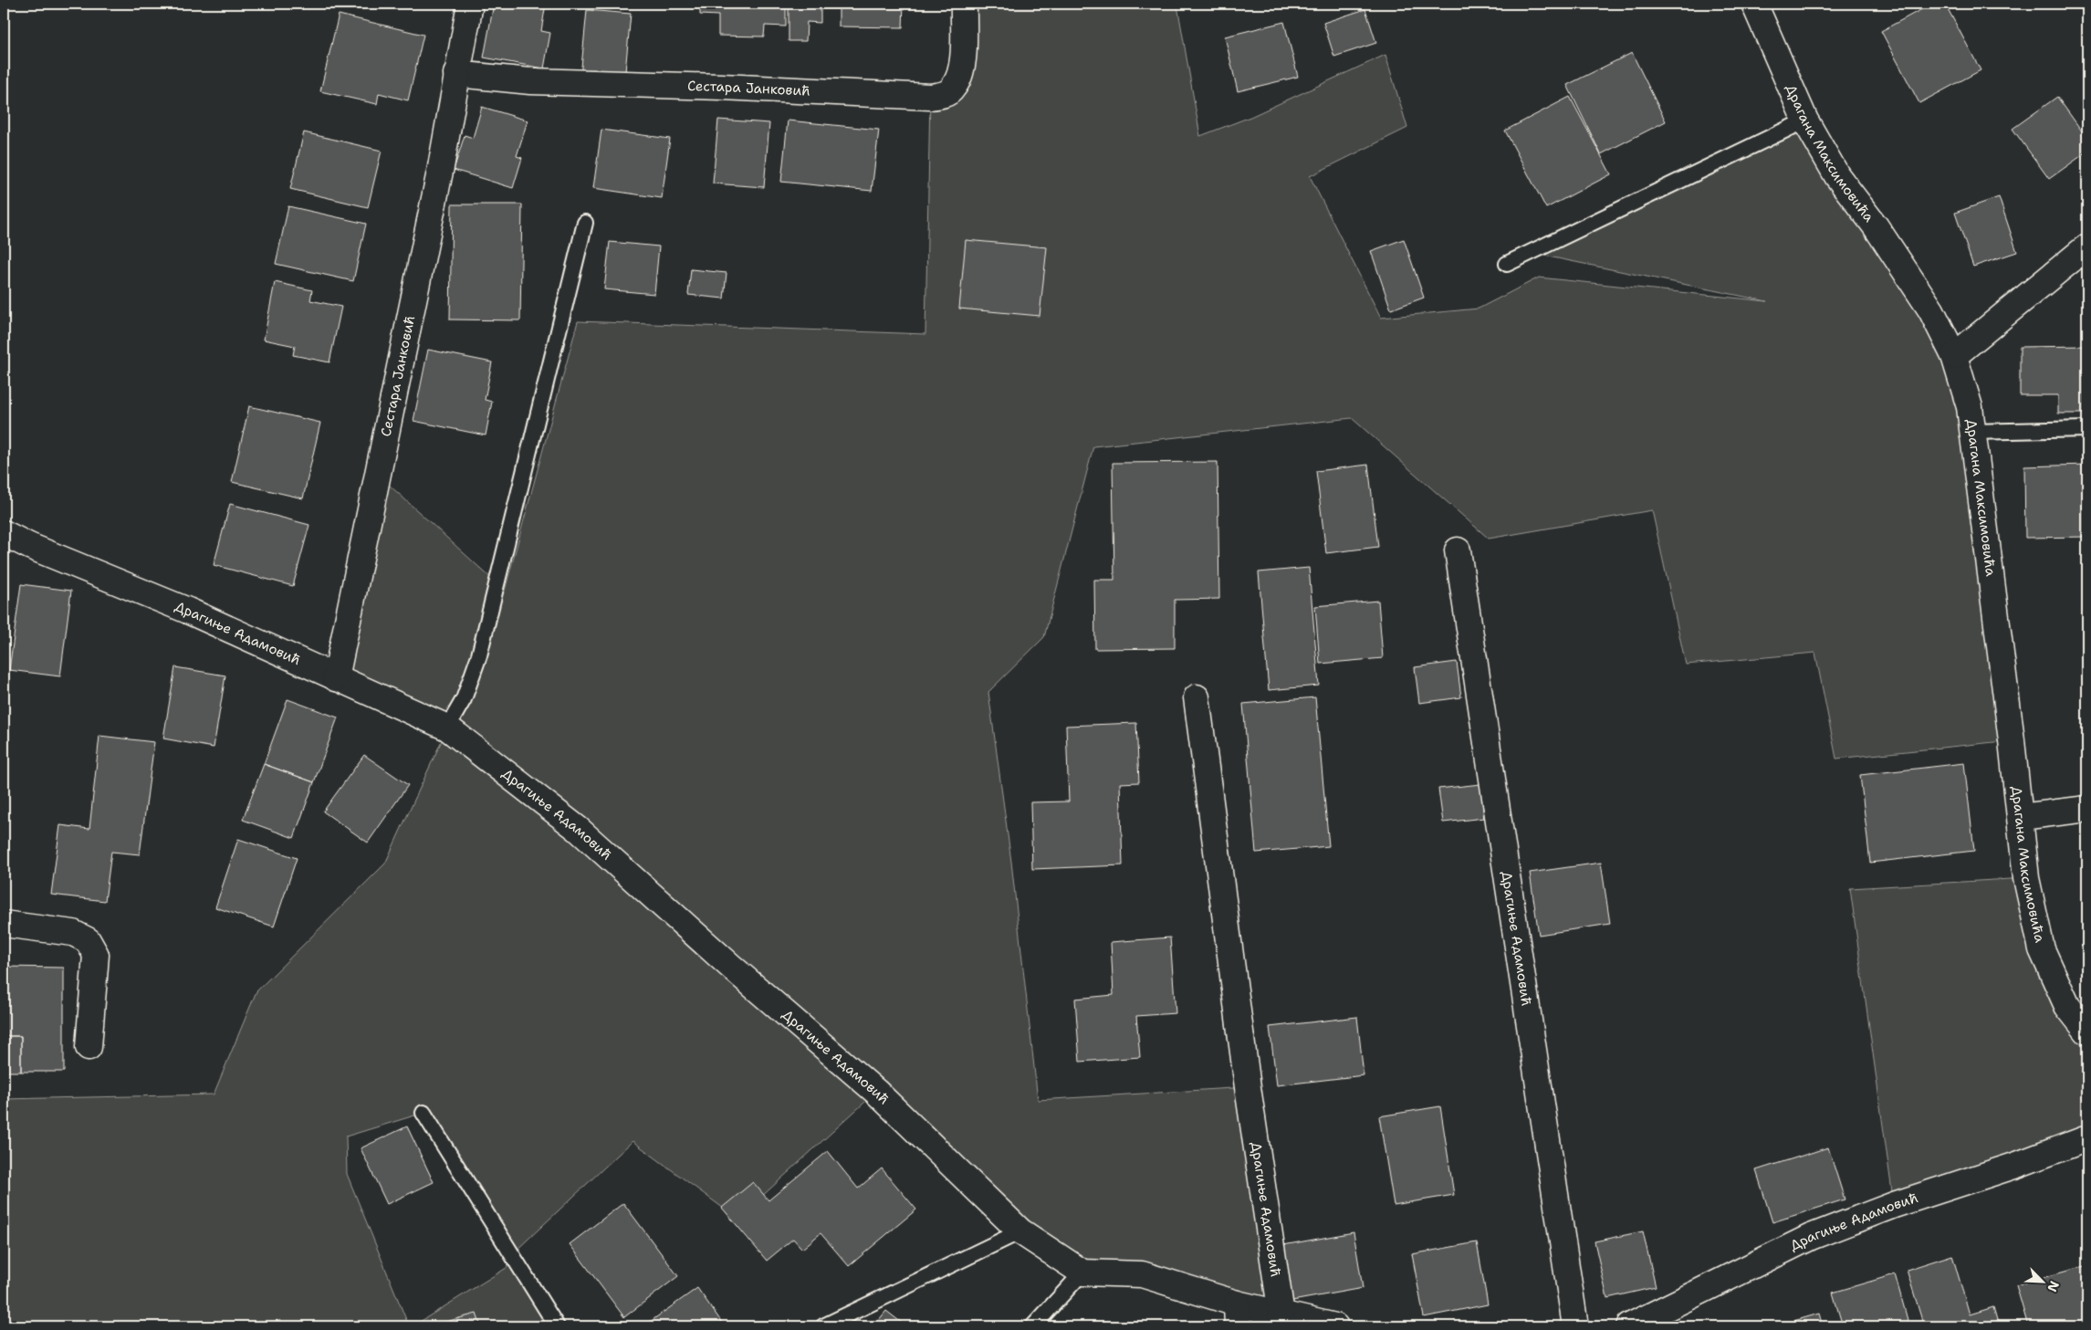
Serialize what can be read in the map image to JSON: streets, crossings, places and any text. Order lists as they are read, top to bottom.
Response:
{
  "streets": {
    "street": ["Сестара Јанковић", "Драгана Максимовића", "Драгиње Адамовић"]
  },
  "crossings": [
    ["Сестара Јанковић", "Драгиње Адамовић"]
  ],
  "north": "bottom right"
}
